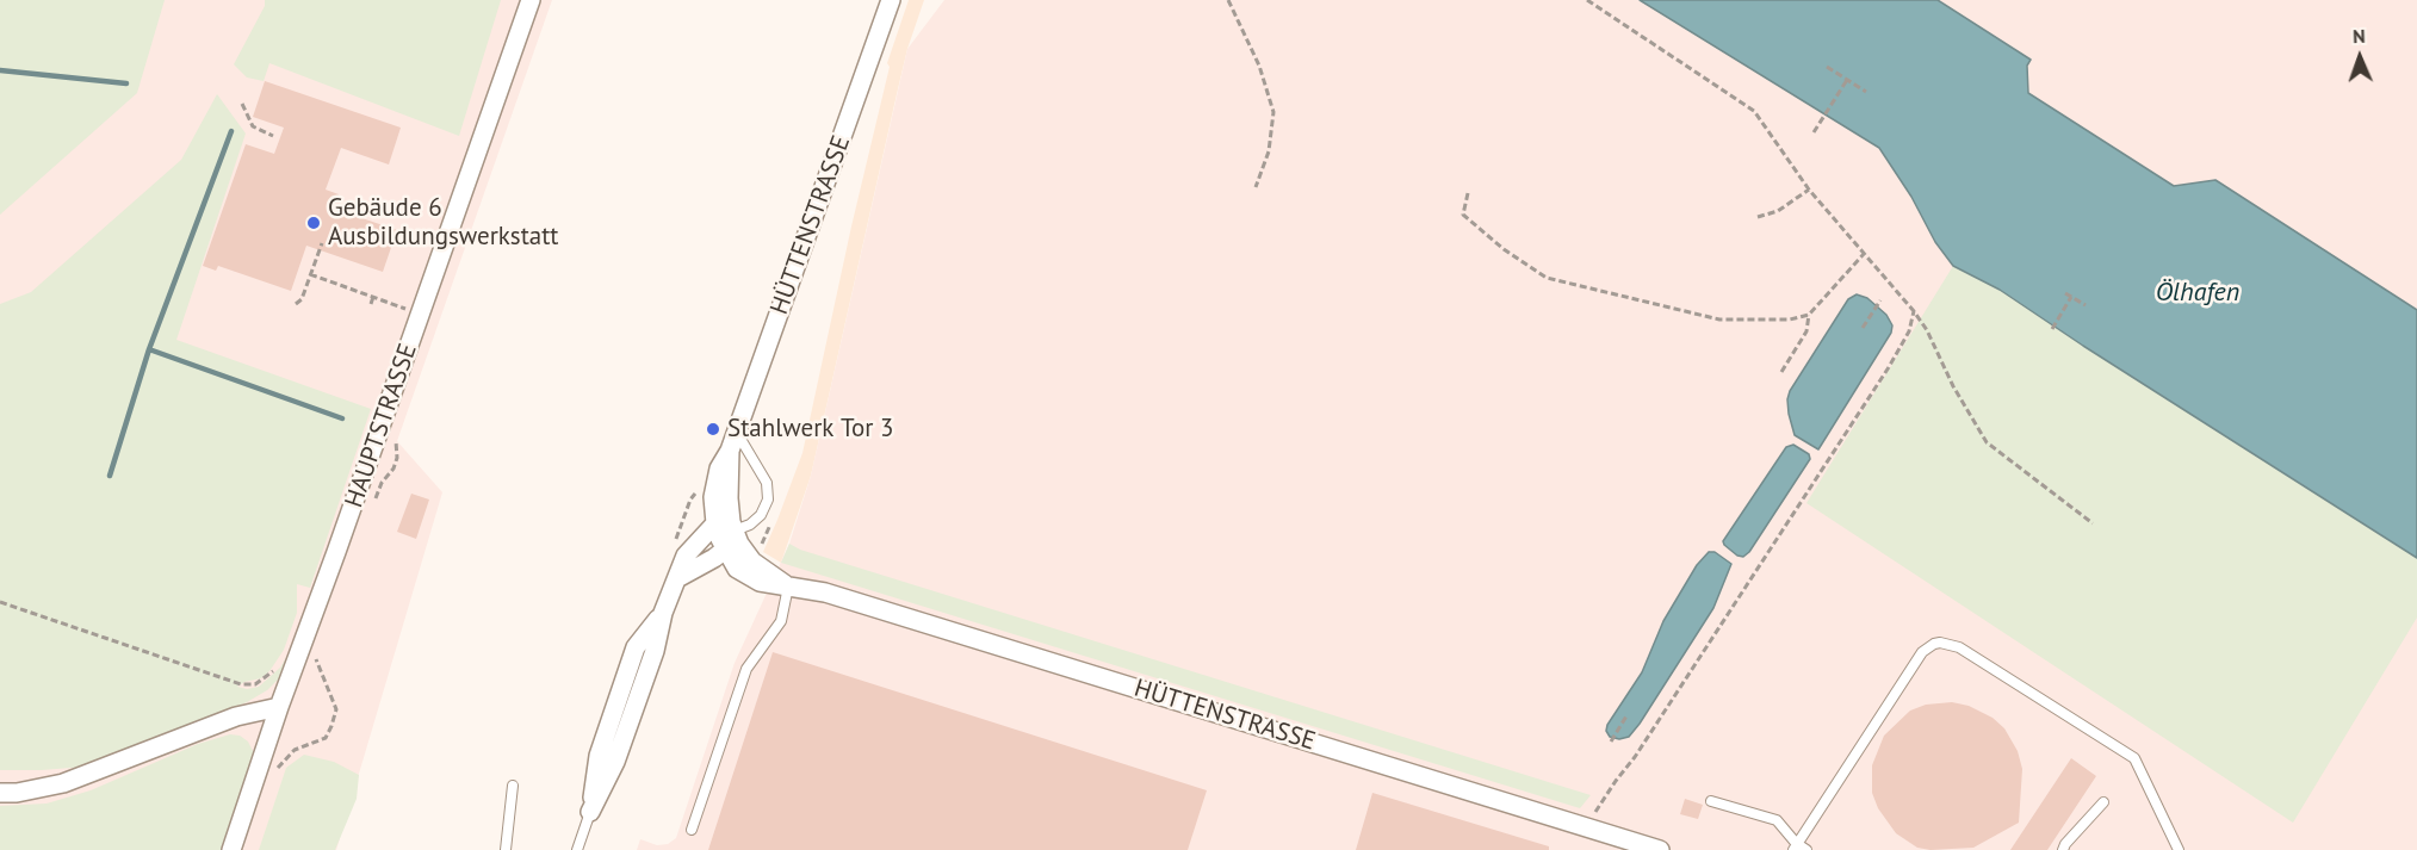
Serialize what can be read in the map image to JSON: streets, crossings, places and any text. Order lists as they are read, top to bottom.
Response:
{
  "streets": {
    "street": ["HÜTTENSTRASSE", "HAUPTSTRASSE"]
  },
  "water": ["Ölhafen"],
  "places": ["Gebäude 6 Ausbildungswerkstatt", "Stahlwerk Tor 3"],
  "north": "top"
}
